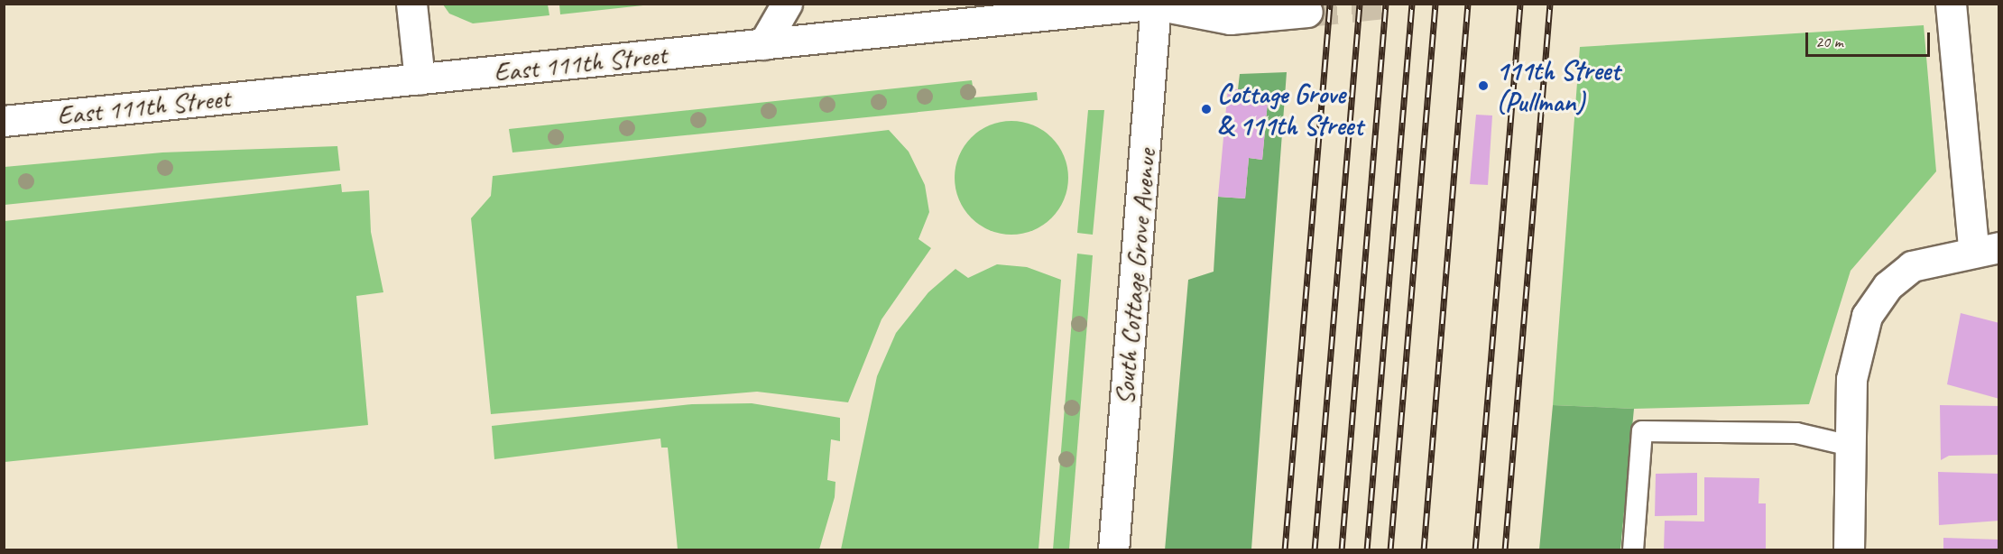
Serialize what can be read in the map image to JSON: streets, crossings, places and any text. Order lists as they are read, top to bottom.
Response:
{
  "streets": {
    "main road": ["East 111th Street", "South Cottage Grove Avenue"]
  },
  "crossings": [
    ["East 111th Street", "South Cottage Grove Avenue"]
  ],
  "places": ["111th Street (Pullman)", "Cottage Grove & 111th Street"],
  "scale_bar": "20 m"
}
